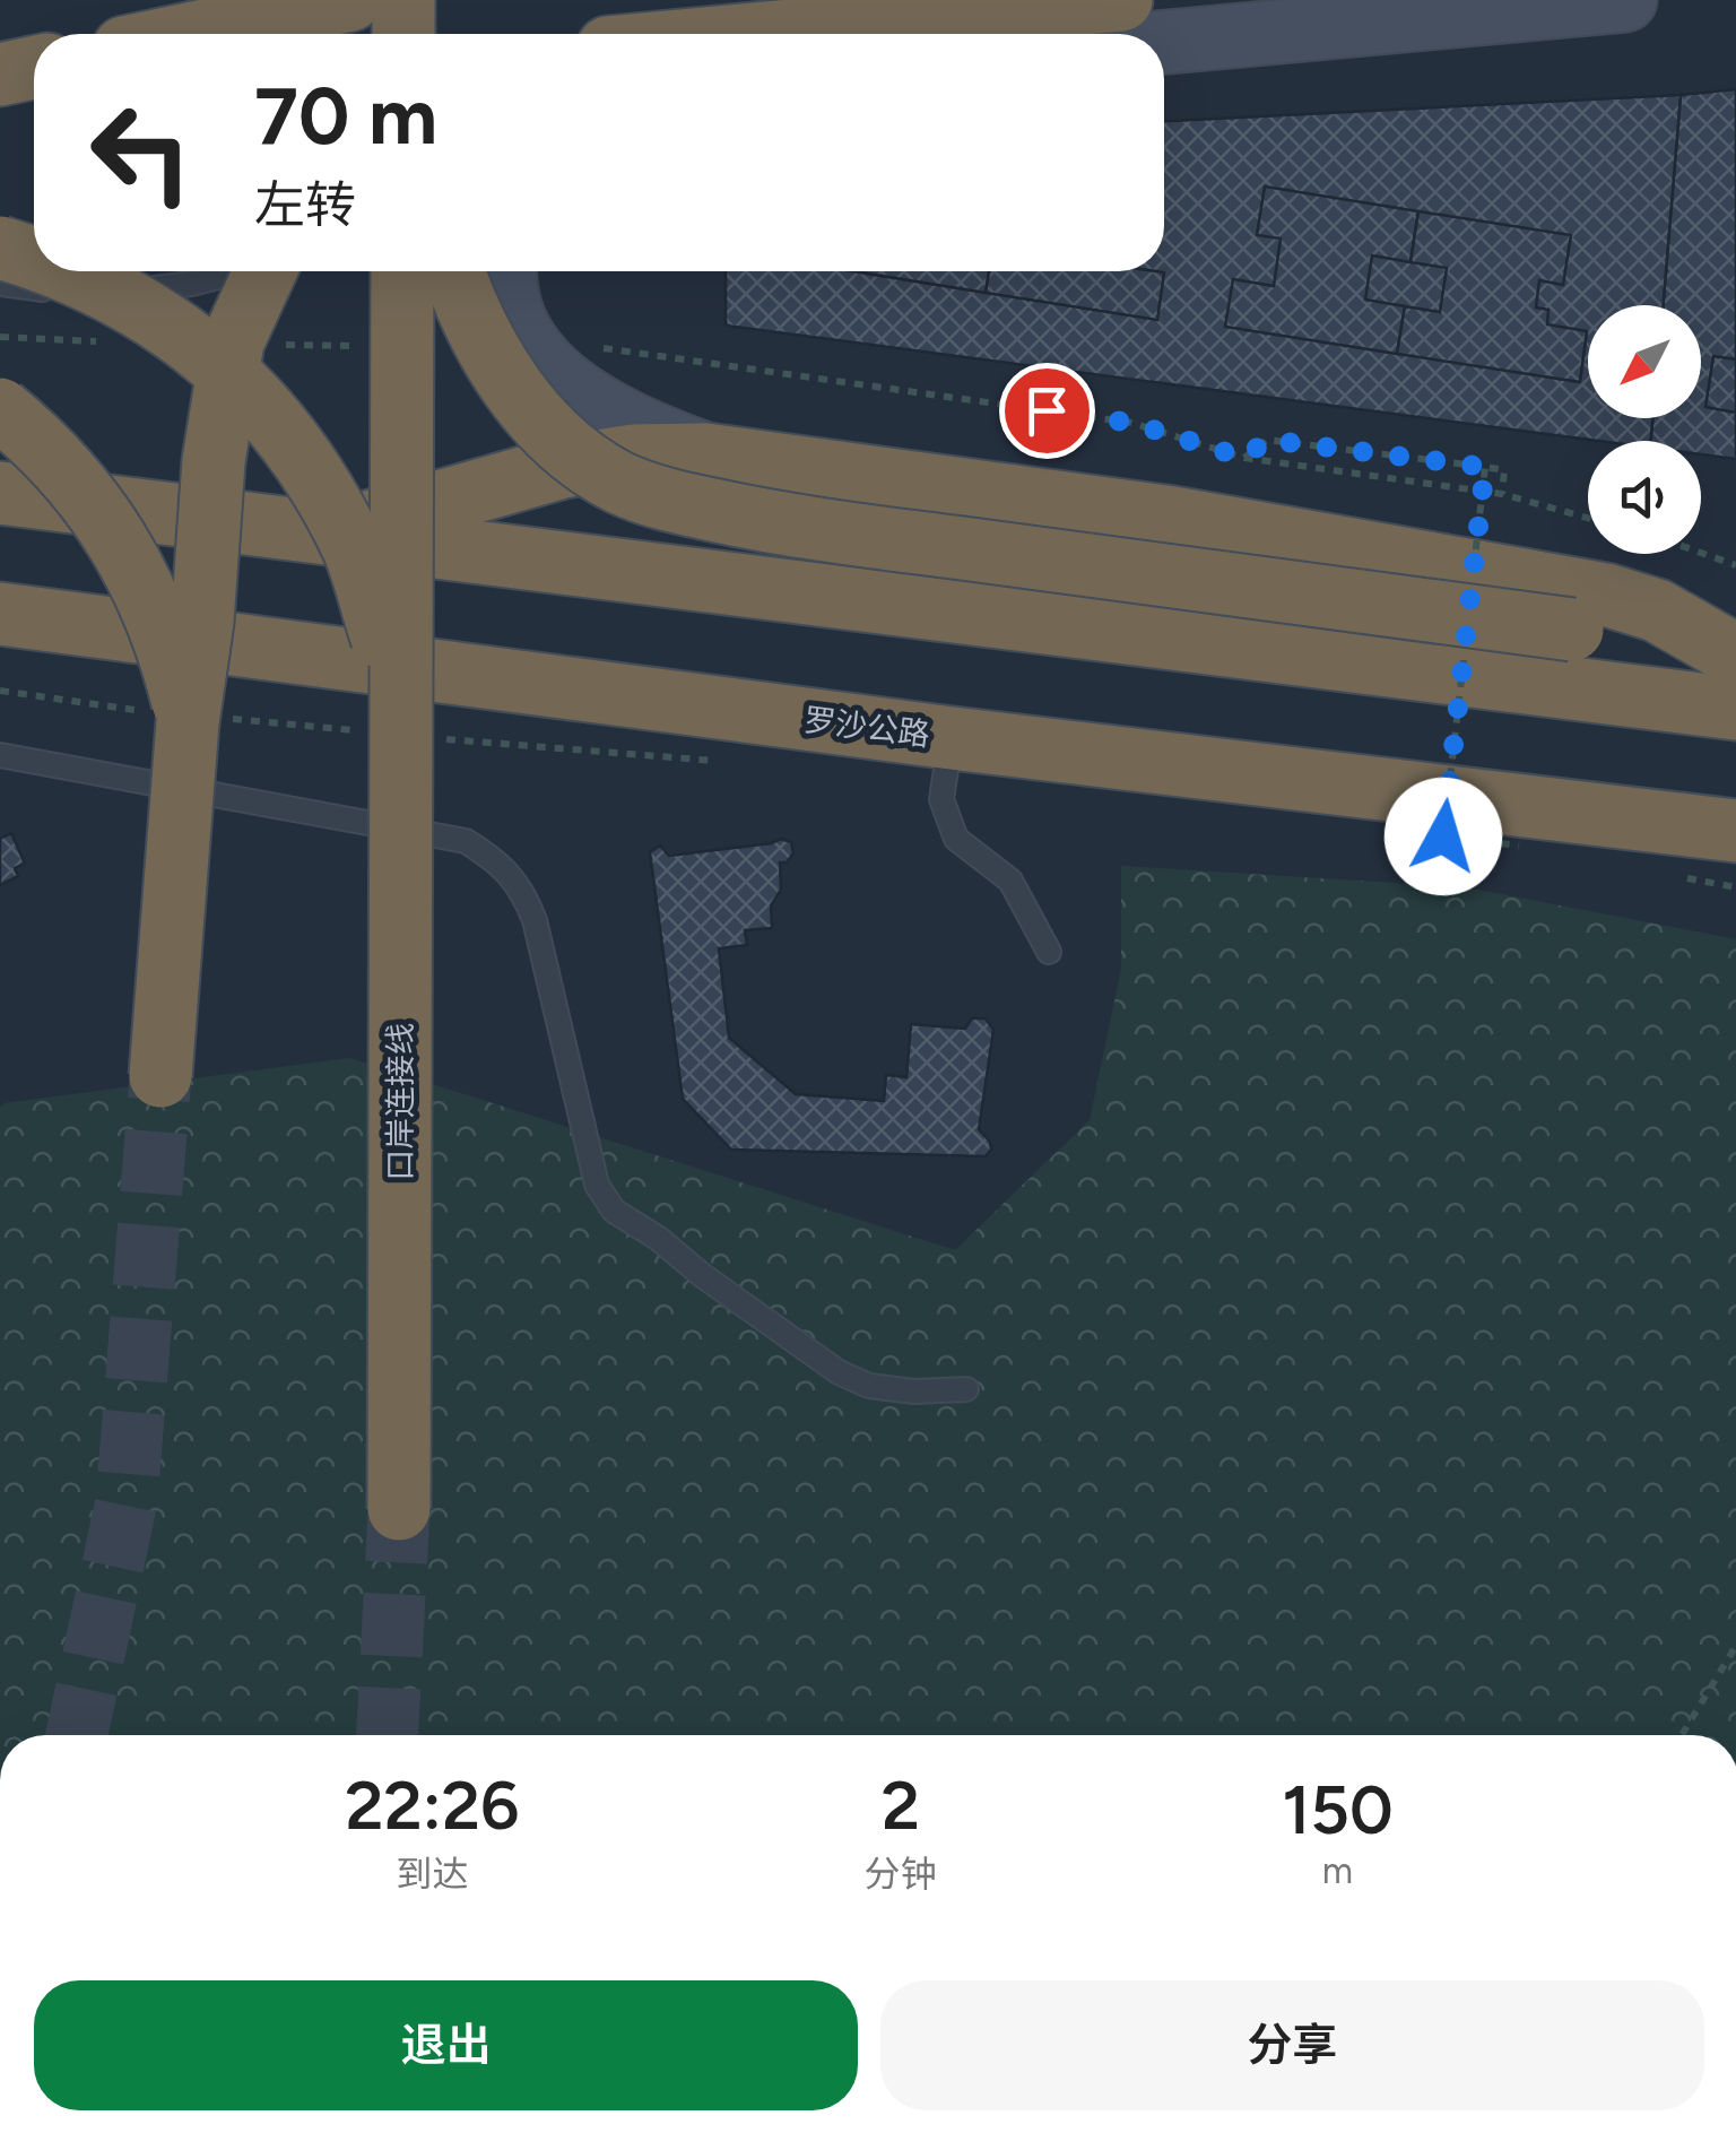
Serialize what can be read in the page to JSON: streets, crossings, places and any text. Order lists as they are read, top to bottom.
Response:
{
  "streets": {
    "highway": ["罗沙公路", "口岸连接线"]
  },
  "north": "bottom left",
  "page": {
    "turn": ["70 m", "左转"],
    "eta": [
      "22:26",
      "到达",
      "2",
      "分钟",
      "150",
      "m"
    ],
    "buttons": ["退出", "分享"]
  }
}
